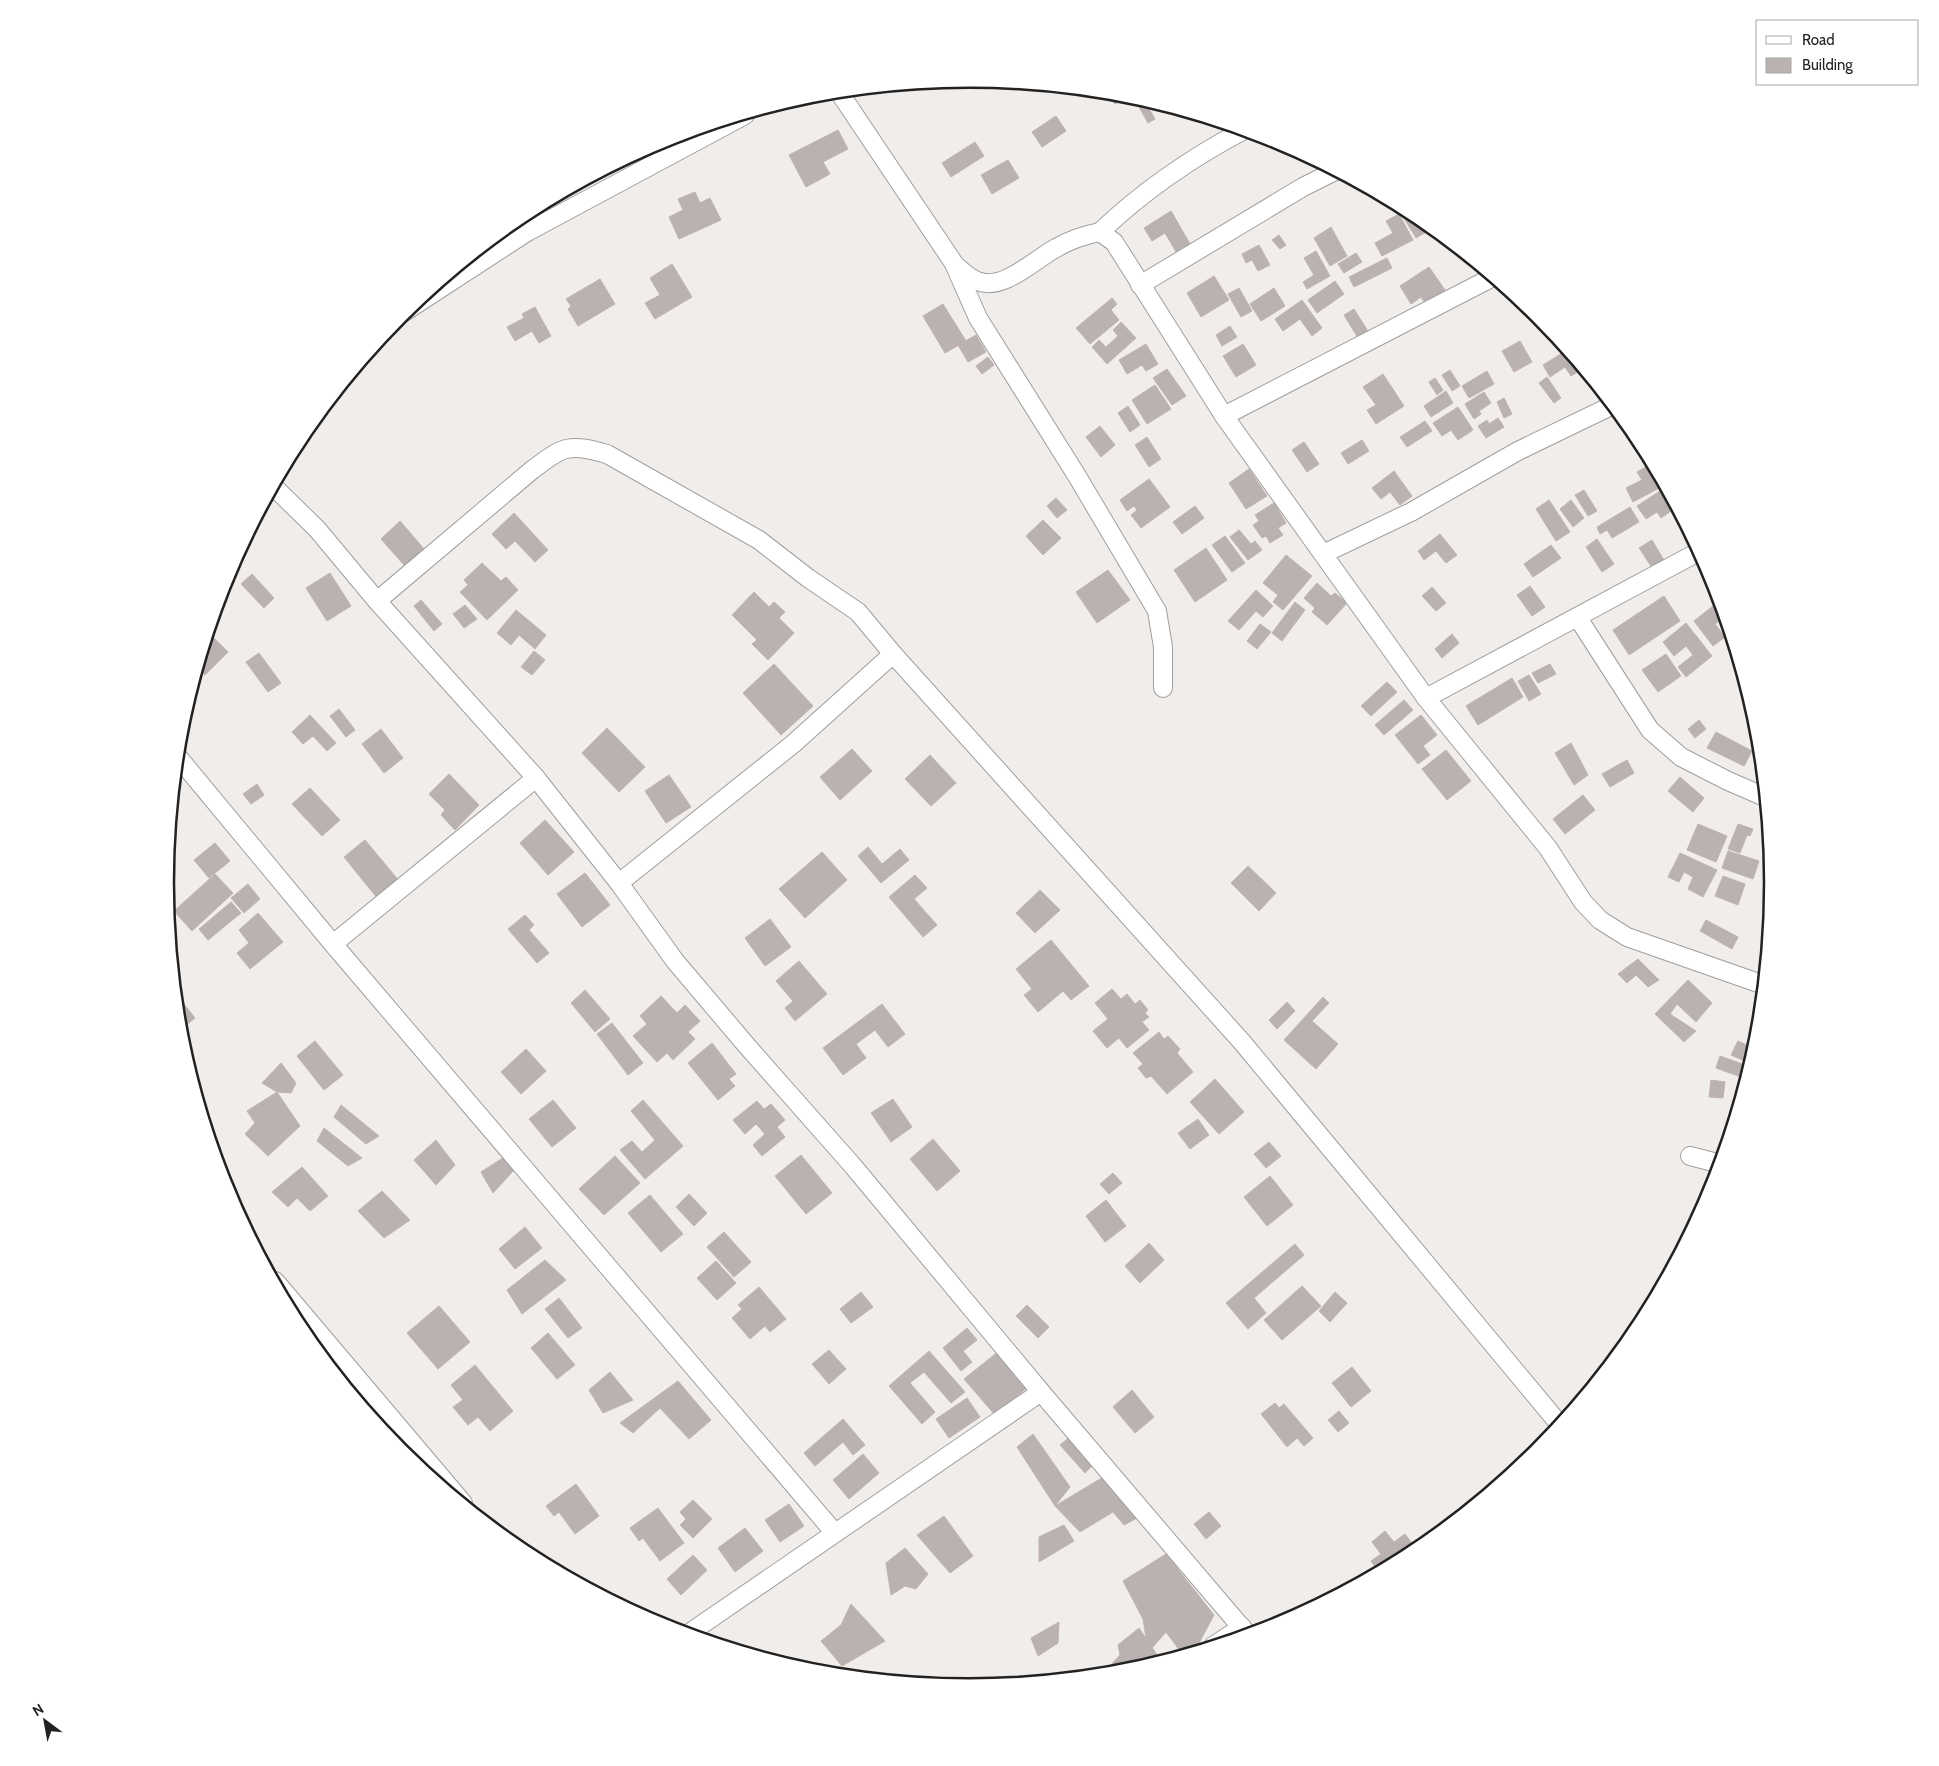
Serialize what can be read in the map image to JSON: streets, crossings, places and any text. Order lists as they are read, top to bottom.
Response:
{
  "legend": ["Road", "Building"],
  "north": "top left"
}
